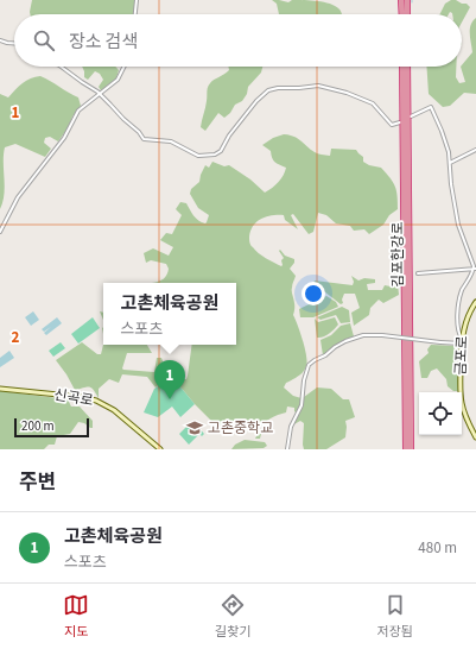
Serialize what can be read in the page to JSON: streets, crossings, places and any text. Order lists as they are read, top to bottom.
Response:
{
  "streets": {
    "highway": ["김포한강로"],
    "street": ["금포로", "신곡로"]
  },
  "places": {
    "school or university": ["고촌중학교"]
  },
  "scale_bar": "200 m",
  "page": {
    "search": "장소 검색",
    "popup": ["고촌체육공원", "스포츠"],
    "pins": "1",
    "scale": "200 m",
    "heading": "주변",
    "list": [
      {
        "mark": "1",
        "name": "고촌체육공원",
        "note": "스포츠",
        "value": "480 m"
      }
    ],
    "nav": ["지도", "길찾기", "저장됨"]
  },
  "grid": {
    "rows": ["1", "2"]
  }
}
